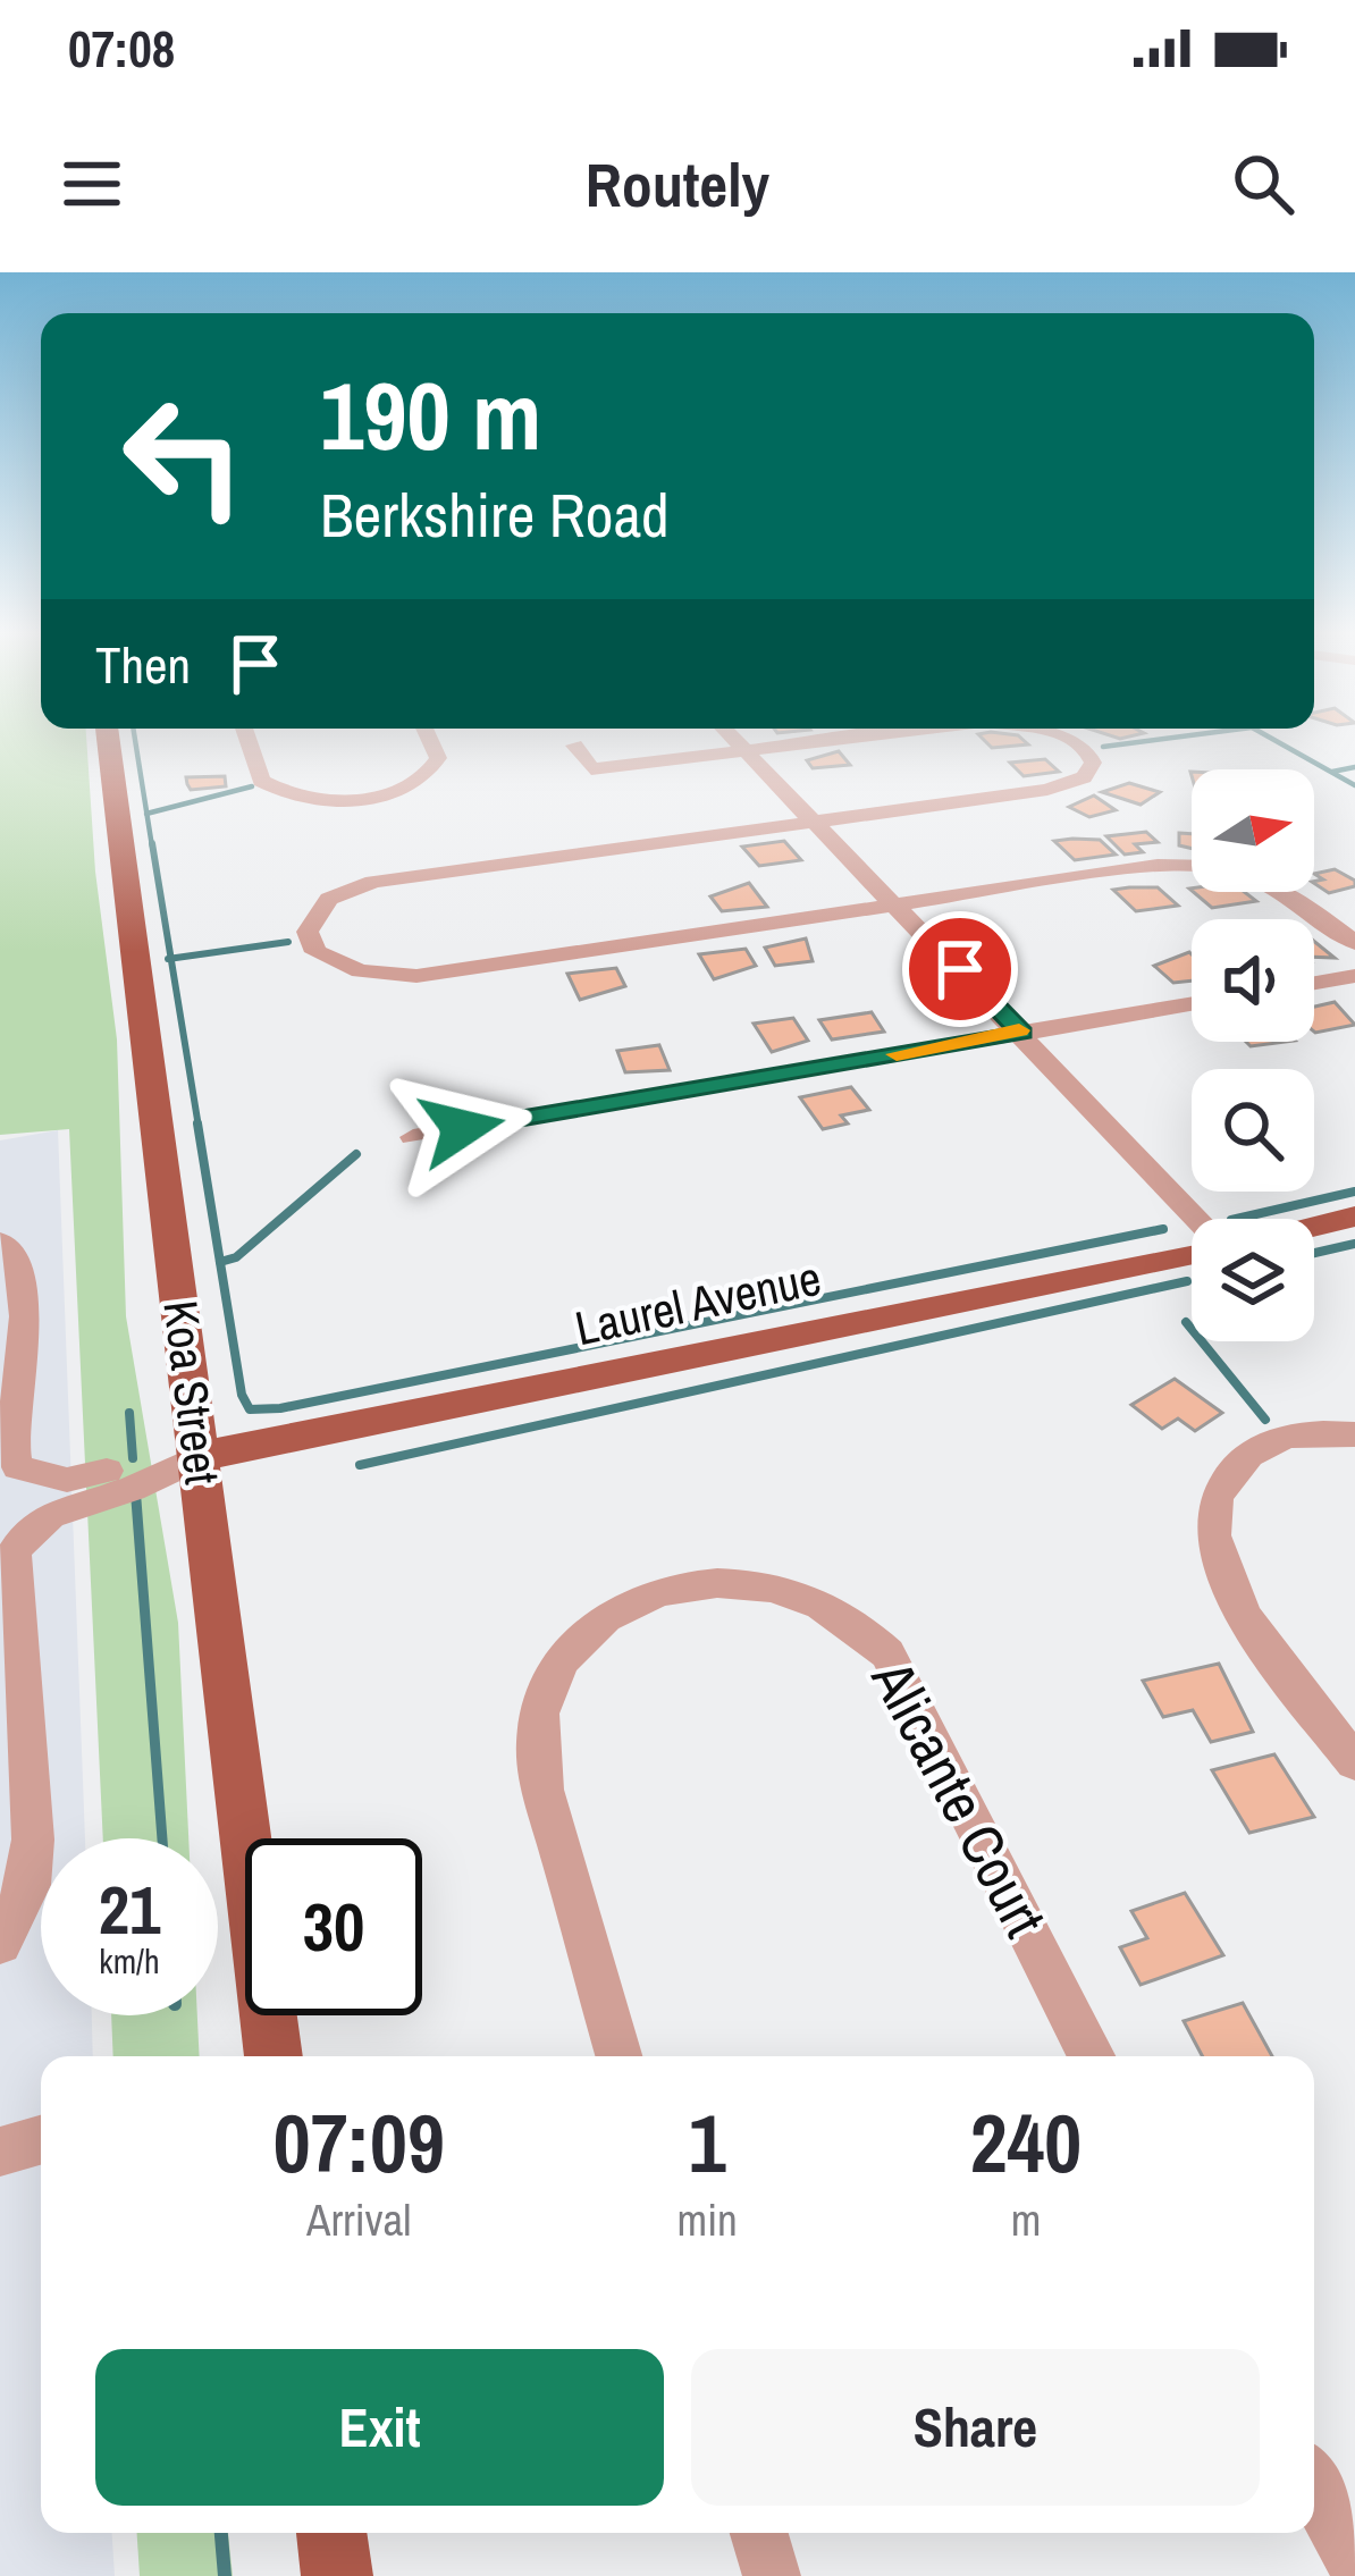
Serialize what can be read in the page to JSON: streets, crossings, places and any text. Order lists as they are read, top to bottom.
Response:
{
  "streets": {
    "main road": ["Laurel Avenue", "Koa Street"],
    "street": ["Alicante Court"]
  },
  "crossings": [
    ["Laurel Avenue", "Koa Street"]
  ],
  "north": "right",
  "page": {
    "status": "07:08",
    "header": "Routely",
    "turn": ["190 m", "Berkshire Road"],
    "then": "Then",
    "speed": "21 km/h",
    "limit": "30",
    "eta": [
      "07:09",
      "Arrival",
      "1",
      "min",
      "240",
      "m"
    ],
    "buttons": ["Exit", "Share"]
  }
}
